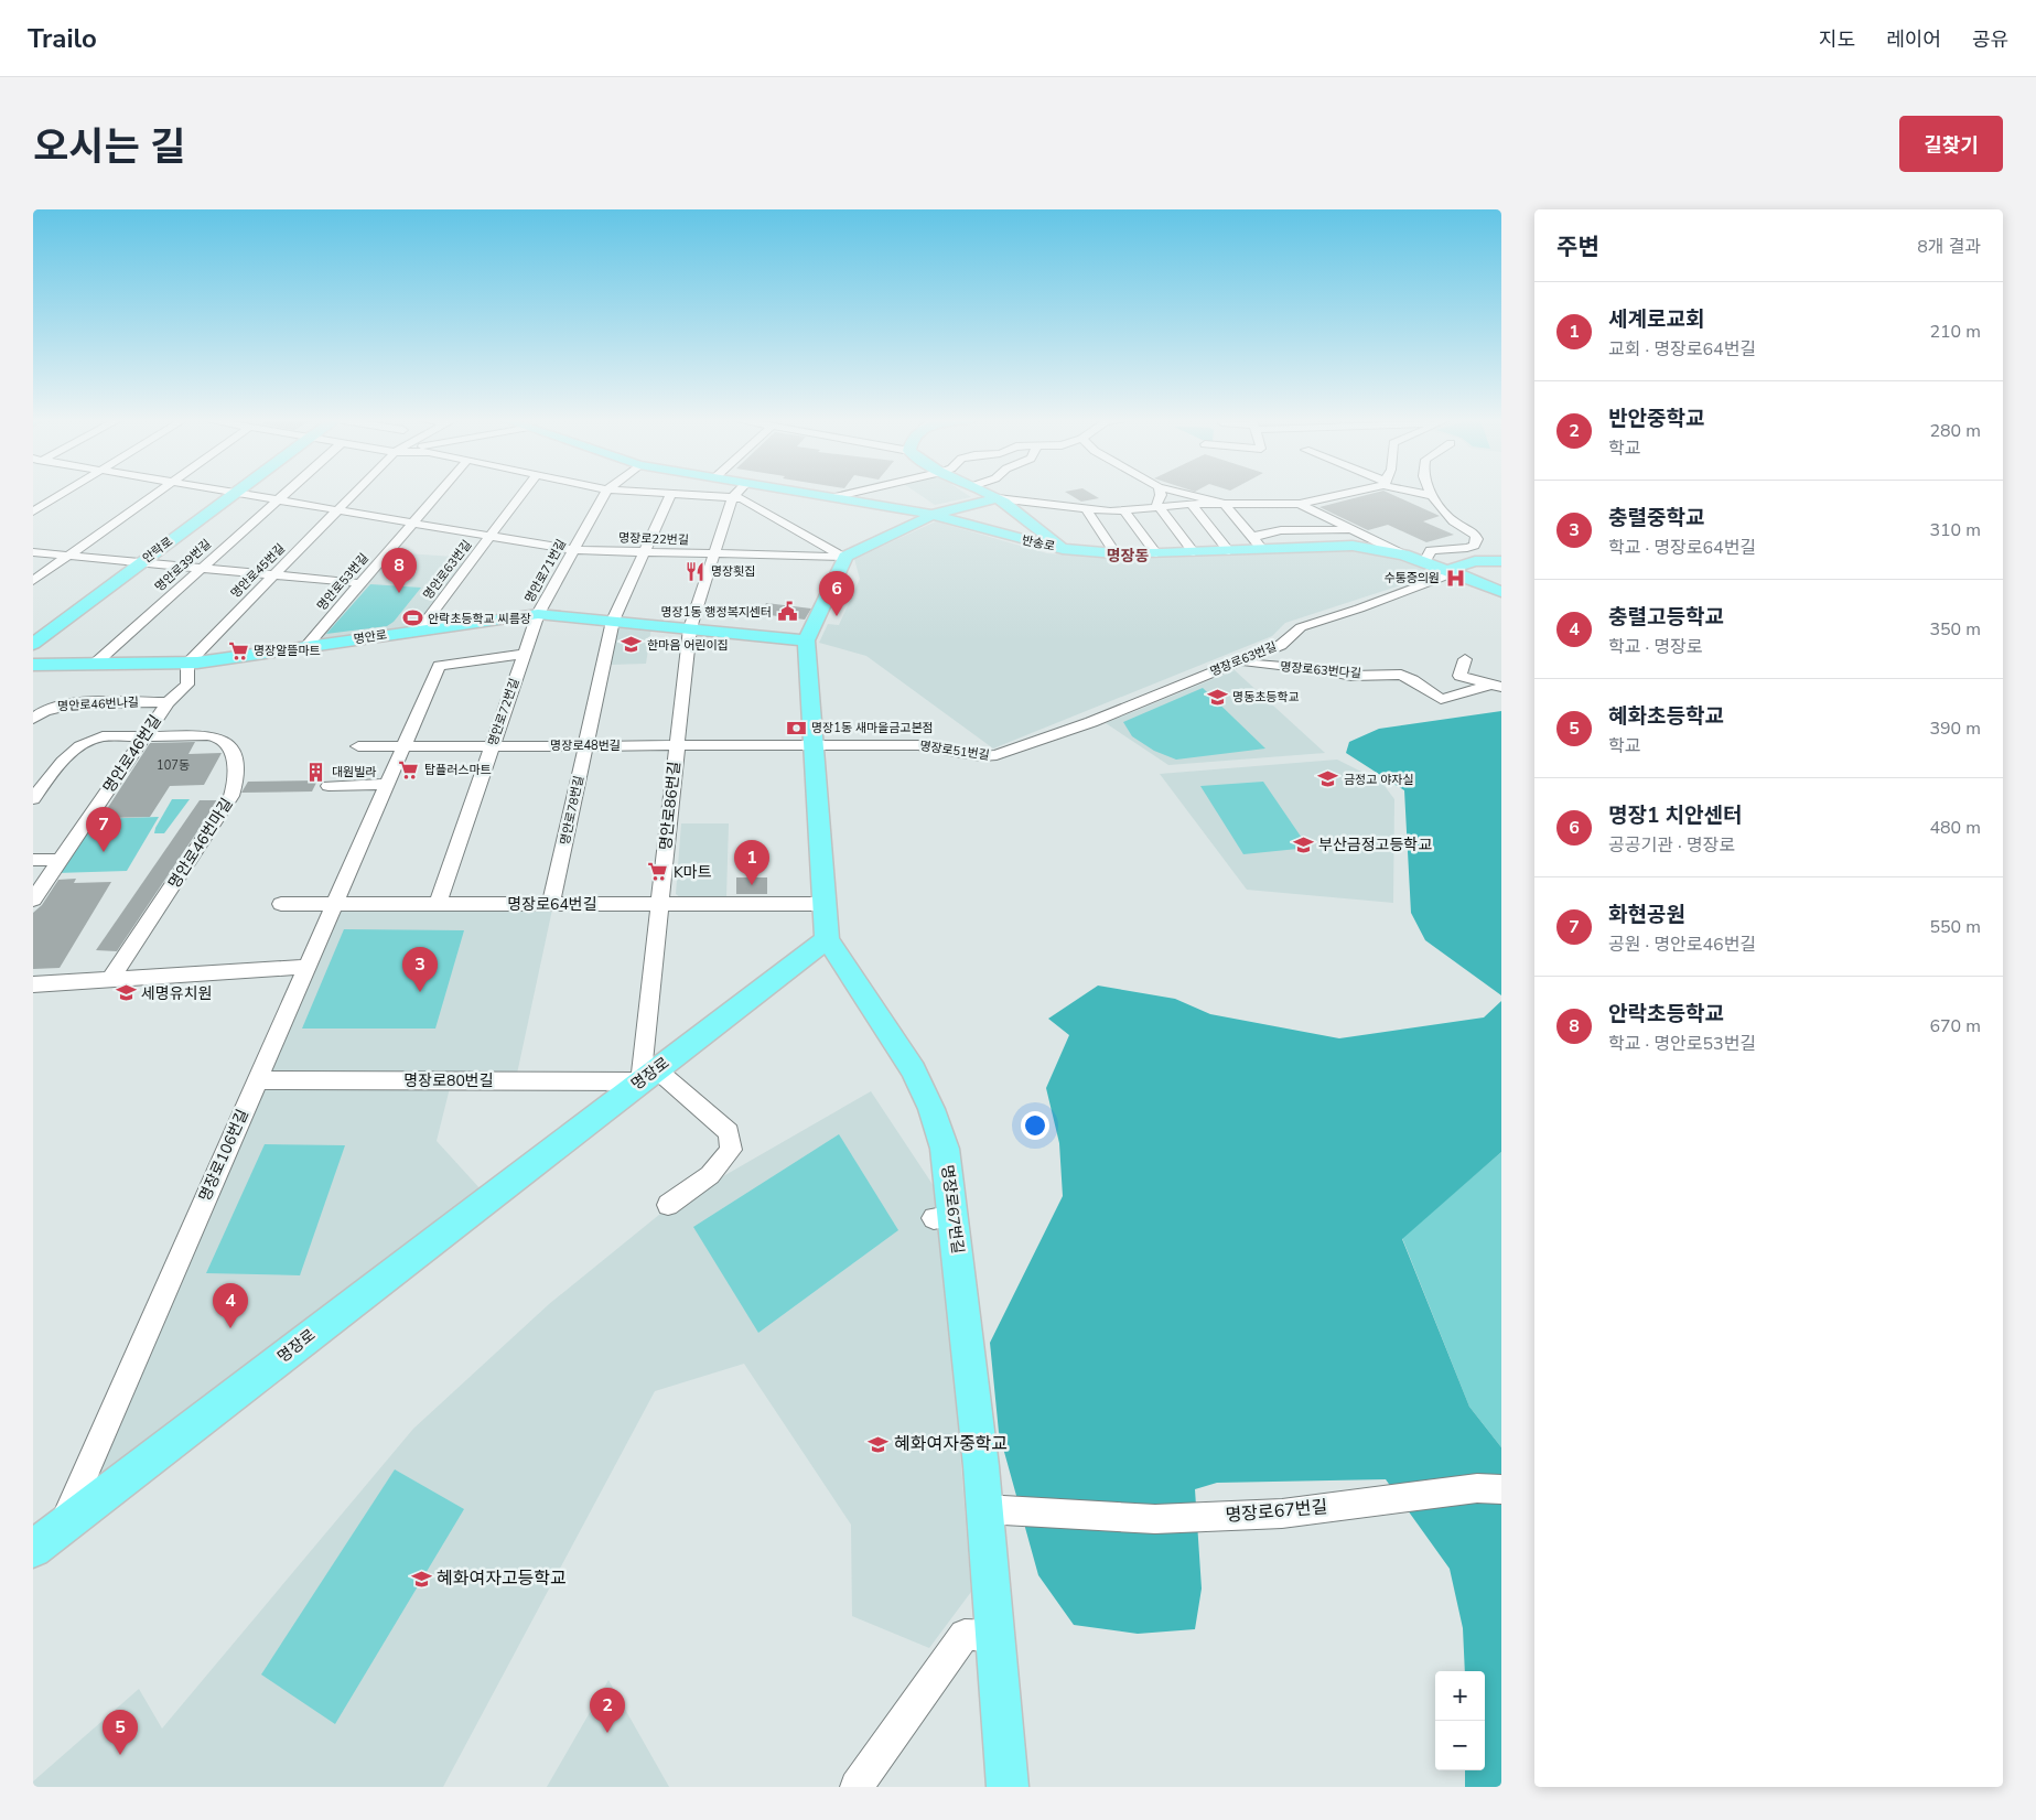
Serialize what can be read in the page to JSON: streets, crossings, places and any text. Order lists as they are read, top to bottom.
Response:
{
  "streets": {
    "main road": [
      "반송로",
      "안락로",
      "명안로",
      "명장로",
      "명장로67번길"
    ],
    "street": [
      "명장로22번길",
      "명안로39번길",
      "명안로63번길",
      "명안로45번길",
      "명안로71번길",
      "명안로53번길",
      "명장로63번길",
      "명장로63번다길",
      "명안로46번나길",
      "명안로72번길",
      "명장로48번길",
      "명장로51번길",
      "명안로46번길",
      "명안로86번길",
      "명안로78번길",
      "명안로46번마길",
      "명장로64번길",
      "명장로80번길",
      "명장로106번길"
    ]
  },
  "crossings": [
    ["명장로22번길", "안락로"],
    ["명장로22번길", "명안로39번길"],
    ["명장로22번길", "명안로63번길"],
    ["명장로22번길", "명안로45번길"],
    ["명장로22번길", "명안로71번길"],
    ["명장로22번길", "명안로53번길"],
    ["명장로22번길", "명안로86번길"],
    ["명장로22번길", "명안로78번길"],
    ["반송로", "명장로63번길"],
    ["명안로39번길", "명안로"],
    ["명안로63번길", "명안로"],
    ["명안로45번길", "명안로"],
    ["명안로45번길", "명안로46번길"],
    ["명안로71번길", "명안로"],
    ["명안로71번길", "명안로72번길"],
    ["명안로53번길", "명안로"],
    ["명안로", "명안로72번길"],
    ["명안로", "명안로46번길"],
    ["명안로", "명안로86번길"],
    ["명안로", "명안로78번길"],
    ["명장로63번길", "명장로63번다길"],
    ["명장로63번길", "명장로51번길"],
    ["명안로46번나길", "명안로46번길"],
    ["명안로72번길", "명장로48번길"],
    ["명안로72번길", "명장로64번길"],
    ["명안로72번길", "명장로106번길"],
    ["명장로48번길", "명장로51번길"],
    ["명장로48번길", "명안로86번길"],
    ["명장로48번길", "명안로78번길"],
    ["명장로48번길", "명장로106번길"],
    ["명안로46번길", "명안로46번마길"],
    ["명안로86번길", "명장로64번길"],
    ["명안로86번길", "명장로"],
    ["명안로86번길", "명장로80번길"],
    ["명안로78번길", "명장로64번길"],
    ["명장로64번길", "명장로106번길"],
    ["명장로", "명장로80번길"],
    ["명장로", "명장로106번길"],
    ["명장로", "명장로67번길"],
    ["명장로80번길", "명장로106번길"]
  ],
  "districts": ["명장동"],
  "places": {
    "restaurant": ["명장횟집"],
    "hospital": ["수통증의원"],
    "public building": ["명장1동 행정복지센터"],
    "sports": ["안락초등학교 씨름장"],
    "school or university": [
      "한마음 어린이집",
      "명동초등학교",
      "금정고 야자실",
      "부산금정고등학교",
      "세명유치원",
      "혜화여자중학교",
      "혜화여자고등학교"
    ],
    "supermarket": ["명장알뜰마트", "탑플러스마트", "K마트"],
    "bank": ["명장1동 새마을금고본점"],
    "building": ["대원빌라"]
  },
  "house_numbers": ["107동"],
  "page": {
    "header": "Trailo",
    "nav": ["지도", "레이어", "공유"],
    "title": "오시는 길",
    "buttons": "길찾기",
    "heading": ["주변", "8개 결과"],
    "list": [
      {
        "mark": "1",
        "name": "세계로교회",
        "note": "교회 · 명장로64번길",
        "value": "210 m"
      },
      {
        "mark": "2",
        "name": "반안중학교",
        "note": "학교",
        "value": "280 m"
      },
      {
        "mark": "3",
        "name": "충렬중학교",
        "note": "학교 · 명장로64번길",
        "value": "310 m"
      },
      {
        "mark": "4",
        "name": "충렬고등학교",
        "note": "학교 · 명장로",
        "value": "350 m"
      },
      {
        "mark": "5",
        "name": "혜화초등학교",
        "note": "학교",
        "value": "390 m"
      },
      {
        "mark": "6",
        "name": "명장1 치안센터",
        "note": "공공기관 · 명장로",
        "value": "480 m"
      },
      {
        "mark": "7",
        "name": "화현공원",
        "note": "공원 · 명안로46번길",
        "value": "550 m"
      },
      {
        "mark": "8",
        "name": "안락초등학교",
        "note": "학교 · 명안로53번길",
        "value": "670 m"
      }
    ],
    "pins": [
      "8",
      "6",
      "7",
      "1",
      "3",
      "4",
      "2",
      "5"
    ],
    "map_buttons": ["+", "−"]
  }
}
